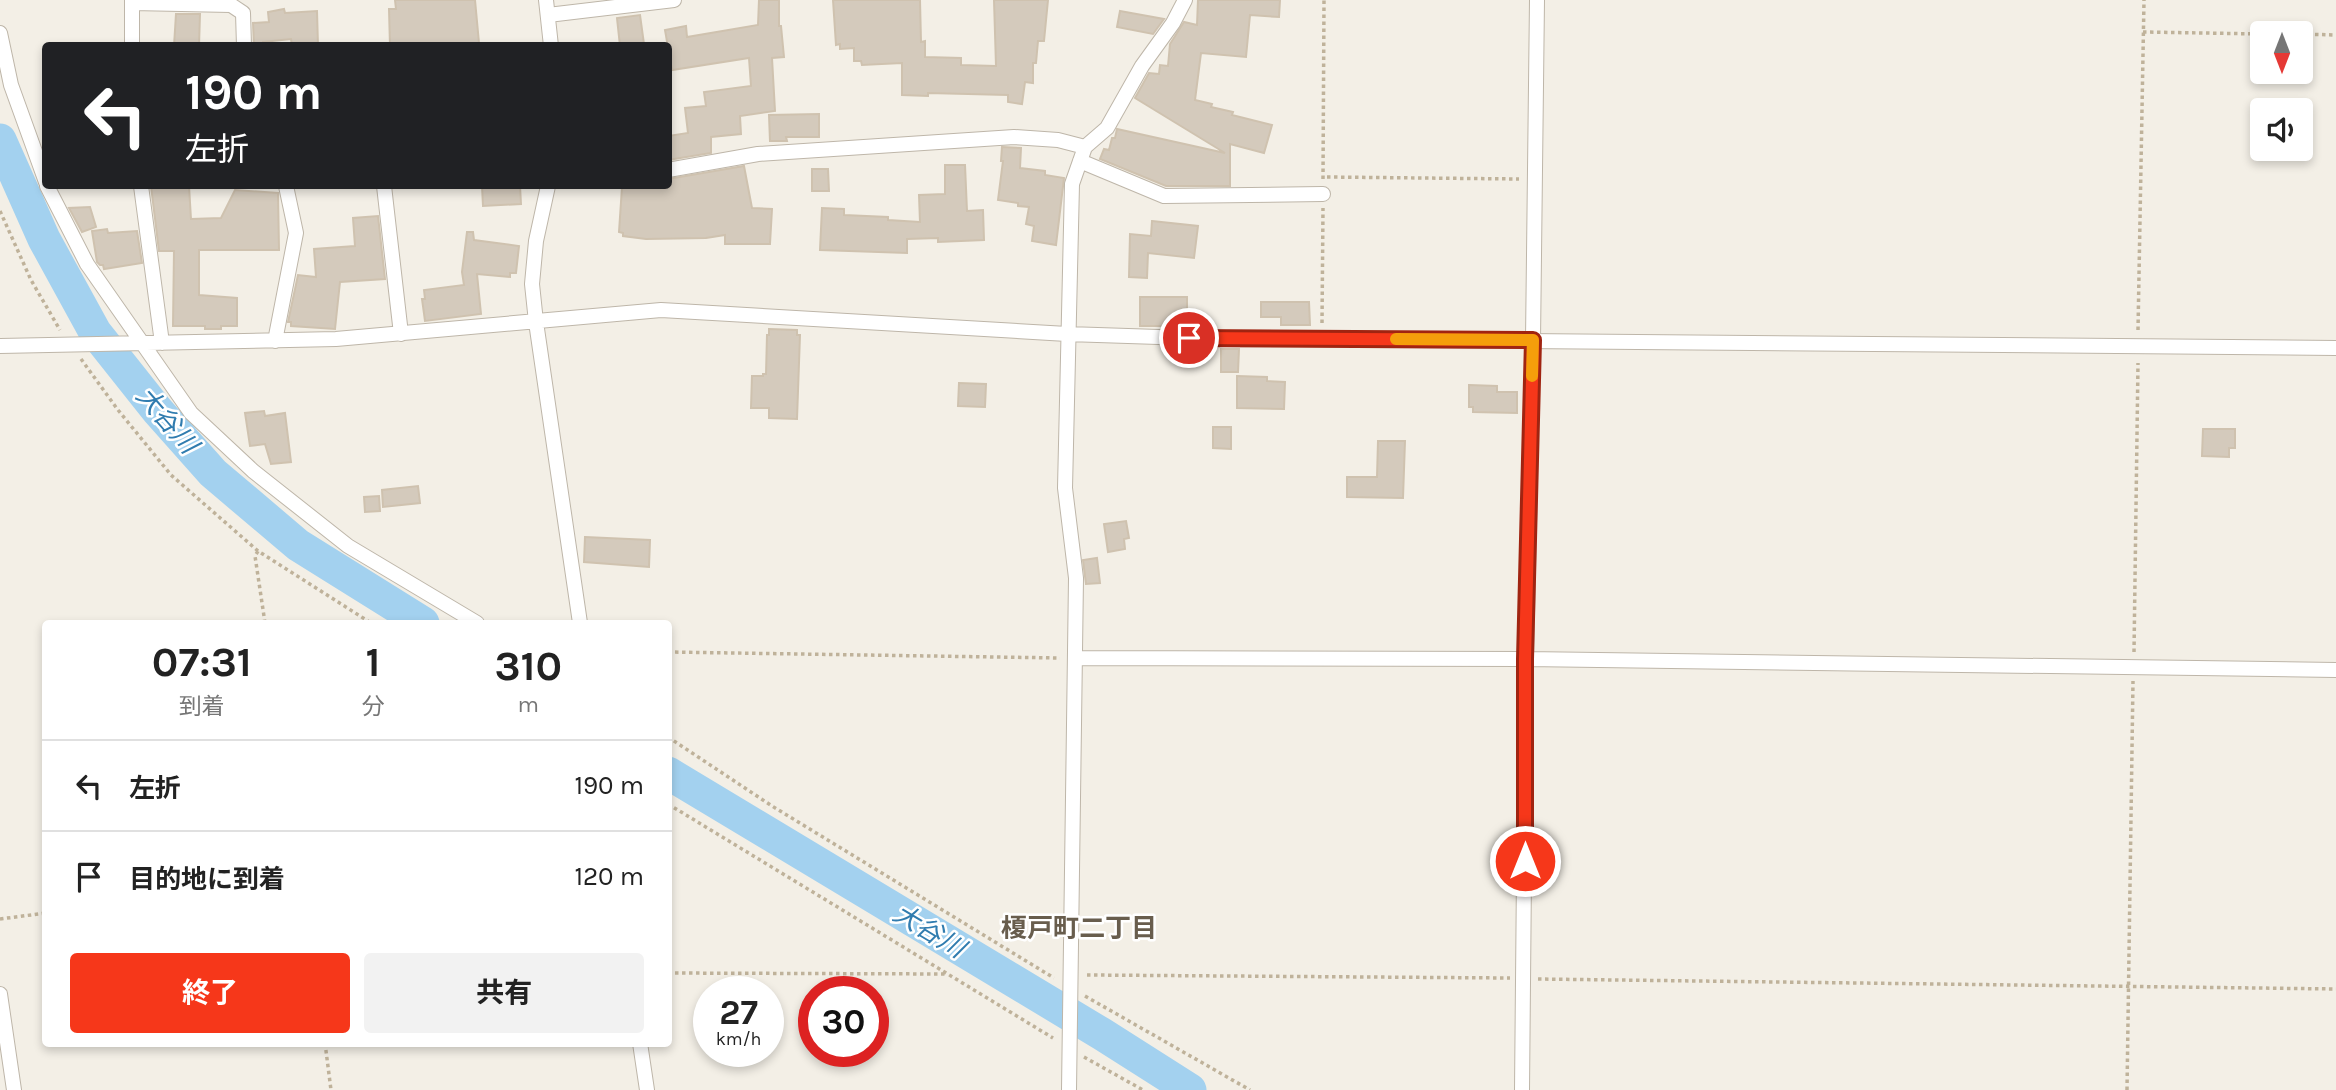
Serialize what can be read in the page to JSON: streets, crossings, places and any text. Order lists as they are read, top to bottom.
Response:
{
  "districts": ["榎戸町二丁目"],
  "water": ["大谷川"],
  "north": "bottom",
  "page": {
    "turn": ["190 m", "左折"],
    "eta": [
      "07:31",
      "到着",
      "1",
      "分",
      "310",
      "m"
    ],
    "list": [
      {
        "name": "左折",
        "value": "190 m"
      },
      {
        "name": "目的地に到着",
        "value": "120 m"
      }
    ],
    "buttons": ["終了", "共有"],
    "speed": "27 km/h",
    "limit": "30"
  }
}
